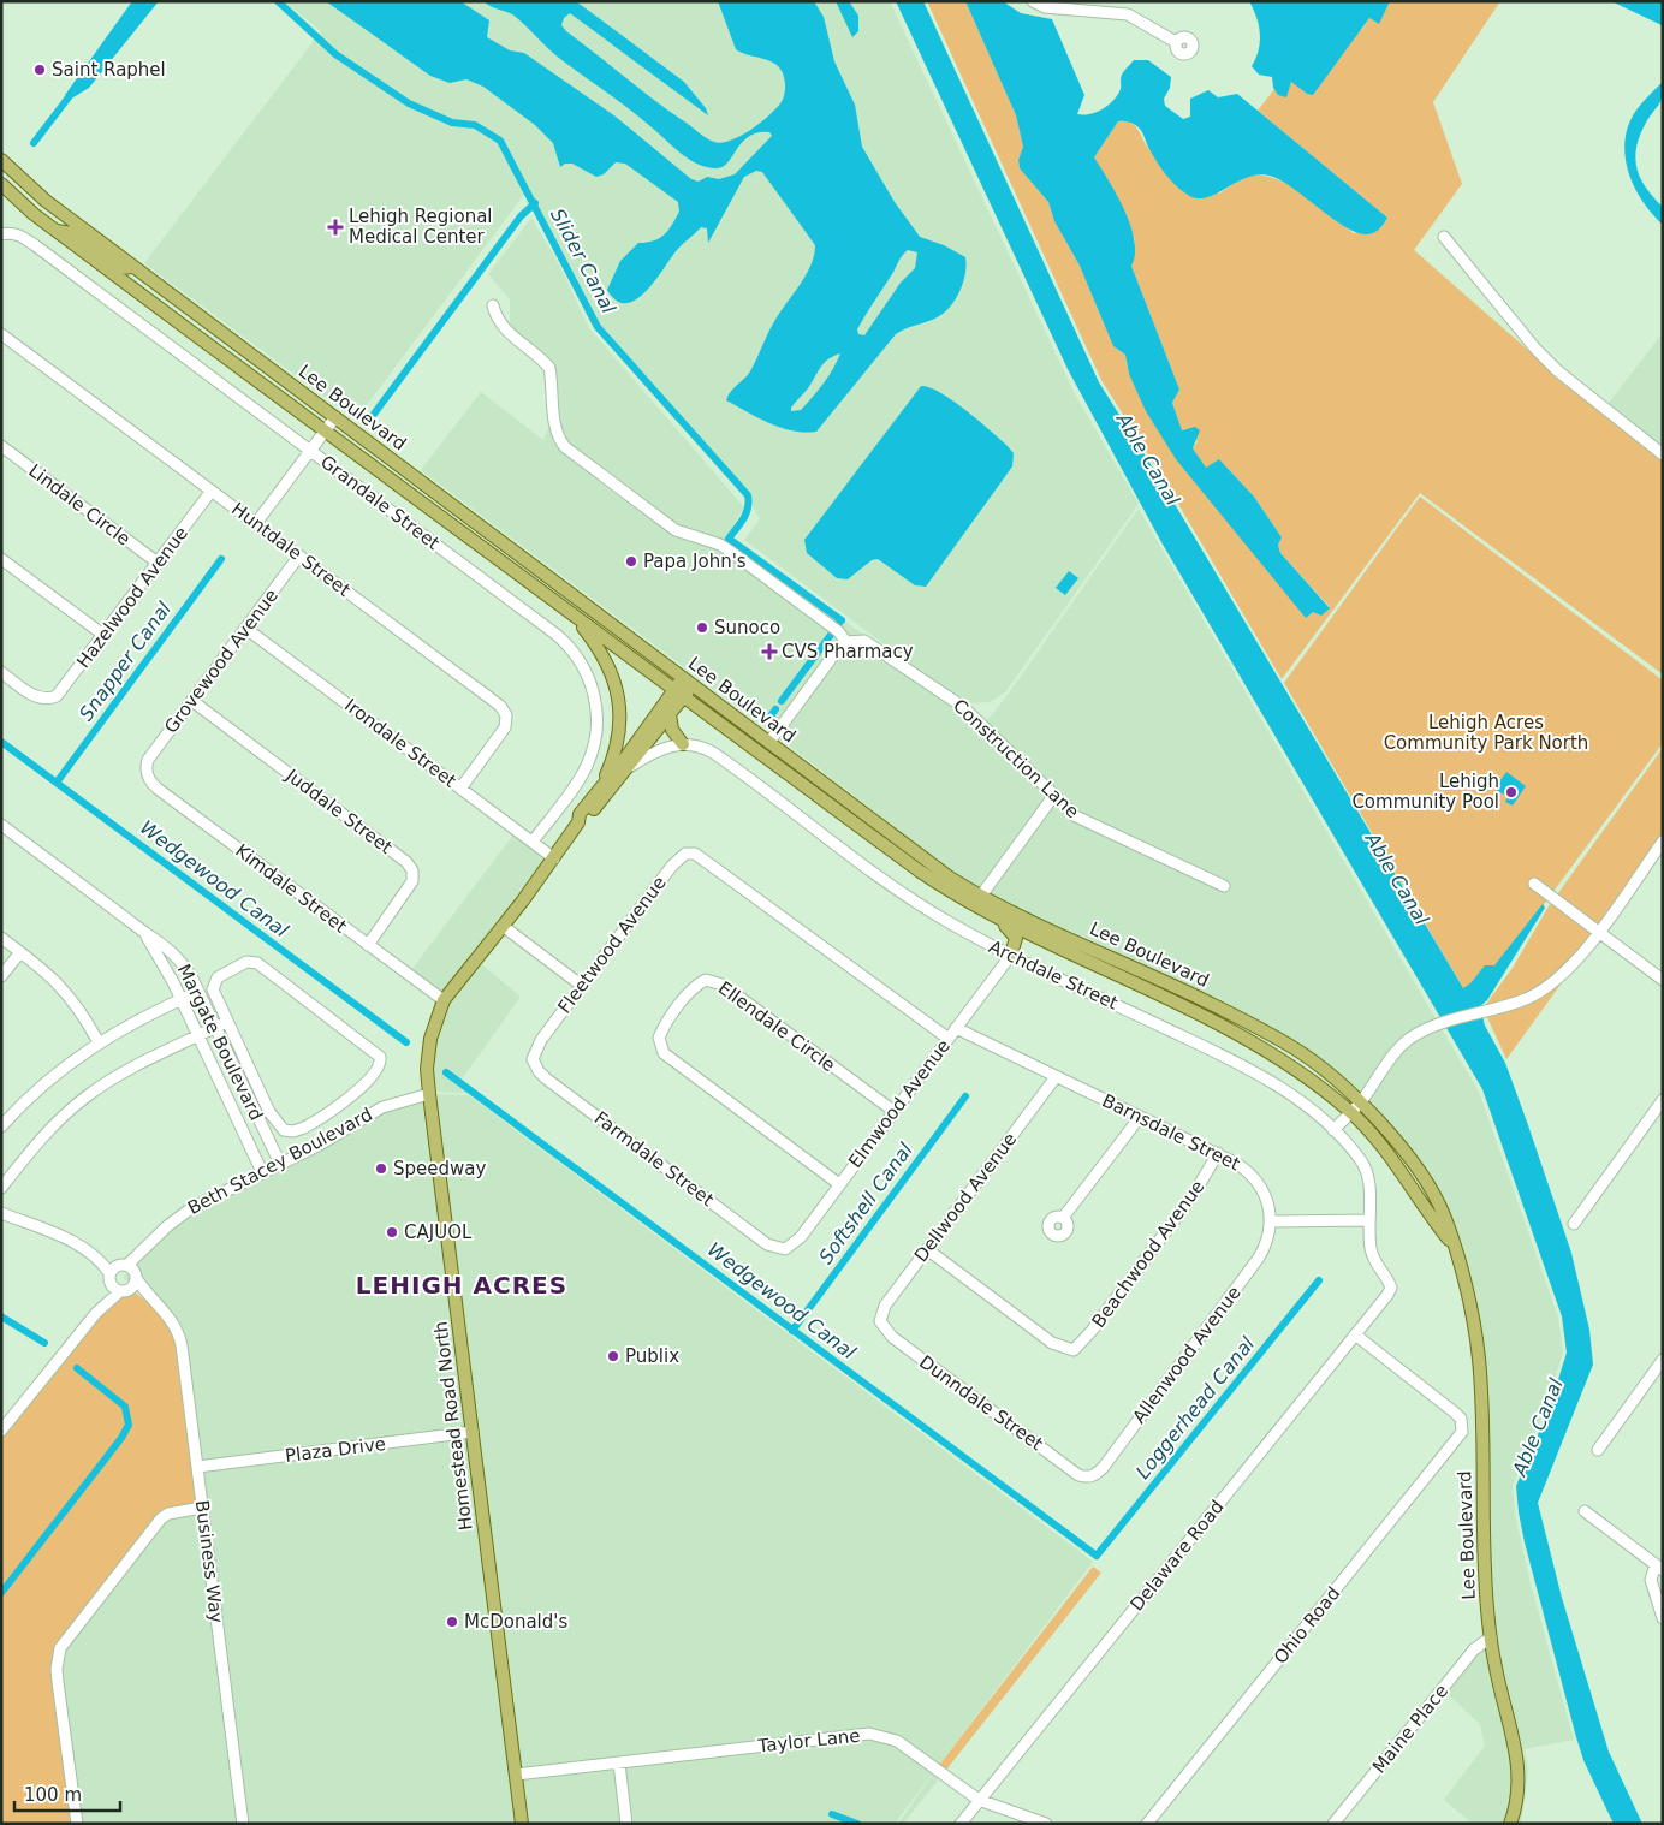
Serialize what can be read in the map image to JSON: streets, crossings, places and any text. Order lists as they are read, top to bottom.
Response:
{
  "streets": {
    "main road": ["Lee Boulevard", "Homestead Road North"],
    "street": [
      "Grandale Street",
      "Lindale Circle",
      "Huntdale Street",
      "Hazelwood Avenue",
      "Grovewood Avenue",
      "Irondale Street",
      "Construction Lane",
      "Juddale Street",
      "Kimdale Street",
      "Fleetwood Avenue",
      "Archdale Street",
      "Ellendale Circle",
      "Margate Boulevard",
      "Elmwood Avenue",
      "Barnsdale Street",
      "Farmdale Street",
      "Beth Stacey Boulevard",
      "Dellwood Avenue",
      "Beachwood Avenue",
      "Allenwood Avenue",
      "Dunndale Street",
      "Plaza Drive",
      "Delaware Road",
      "Business Way",
      "Ohio Road",
      "Maine Place",
      "Taylor Lane"
    ]
  },
  "crossings": [
    ["Lee Boulevard", "Homestead Road North"],
    ["Lee Boulevard", "Maine Place"],
    ["Grandale Street", "Irondale Street"],
    ["Lindale Circle", "Hazelwood Avenue"],
    ["Huntdale Street", "Hazelwood Avenue"],
    ["Huntdale Street", "Grovewood Avenue"],
    ["Huntdale Street", "Irondale Street"],
    ["Grovewood Avenue", "Irondale Street"],
    ["Grovewood Avenue", "Juddale Street"],
    ["Grovewood Avenue", "Kimdale Street"],
    ["Irondale Street", "Homestead Road North"],
    ["Juddale Street", "Kimdale Street"],
    ["Kimdale Street", "Homestead Road North"],
    ["Fleetwood Avenue", "Elmwood Avenue"],
    ["Fleetwood Avenue", "Farmdale Street"],
    ["Archdale Street", "Elmwood Avenue"],
    ["Archdale Street", "Delaware Road"],
    ["Ellendale Circle", "Elmwood Avenue"],
    ["Margate Boulevard", "Beth Stacey Boulevard"],
    ["Elmwood Avenue", "Barnsdale Street"],
    ["Elmwood Avenue", "Farmdale Street"],
    ["Barnsdale Street", "Dellwood Avenue"],
    ["Barnsdale Street", "Beachwood Avenue"],
    ["Barnsdale Street", "Allenwood Avenue"],
    ["Beth Stacey Boulevard", "Homestead Road North"],
    ["Beth Stacey Boulevard", "Business Way"],
    ["Dellwood Avenue", "Beachwood Avenue"],
    ["Dellwood Avenue", "Dunndale Street"],
    ["Allenwood Avenue", "Dunndale Street"],
    ["Homestead Road North", "Plaza Drive"],
    ["Homestead Road North", "Taylor Lane"],
    ["Plaza Drive", "Business Way"],
    ["Delaware Road", "Ohio Road"],
    ["Delaware Road", "Taylor Lane"]
  ],
  "districts": ["LEHIGH ACRES"],
  "water": [
    "Slider Canal",
    "Able Canal",
    "Snapper Canal",
    "Wedgewood Canal",
    "Softshell Canal",
    "Loggerhead Canal"
  ],
  "parks": ["Lehigh Acres Community Park North"],
  "places": {
    "other": [
      "Saint Raphel",
      "Papa John's",
      "Sunoco",
      "Lehigh Community Pool",
      "Speedway",
      "CAJUOL",
      "Publix",
      "McDonald's"
    ],
    "health": ["Lehigh Regional Medical Center", "CVS Pharmacy"]
  },
  "scale_bar": "100 m"
}
